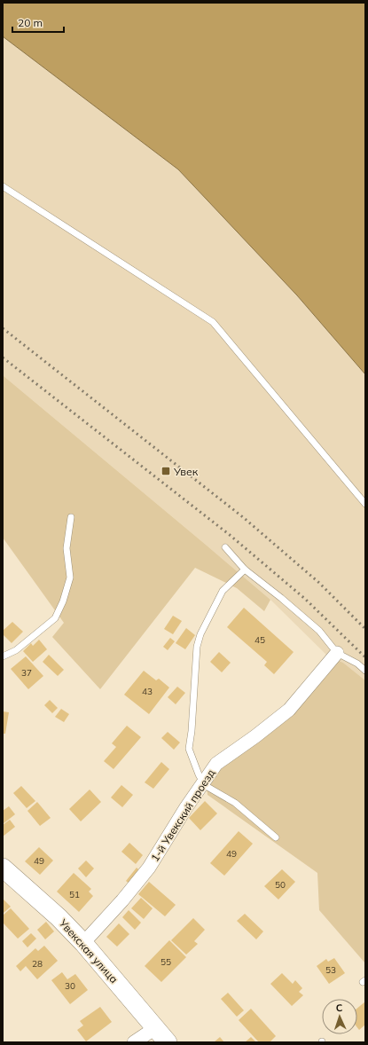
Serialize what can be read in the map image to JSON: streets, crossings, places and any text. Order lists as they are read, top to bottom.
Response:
{
  "streets": {
    "street": ["1-й Увекский проезд", "Увекская улица"]
  },
  "crossings": [
    ["1-й Увекский проезд", "Увекская улица"]
  ],
  "places": {
    "transit": ["Увек"]
  },
  "house_numbers": [
    "45",
    "37",
    "43",
    "49",
    "49",
    "50",
    "51",
    "55",
    "28",
    "53",
    "30"
  ],
  "scale_bar": "20 m",
  "north": "top"
}
